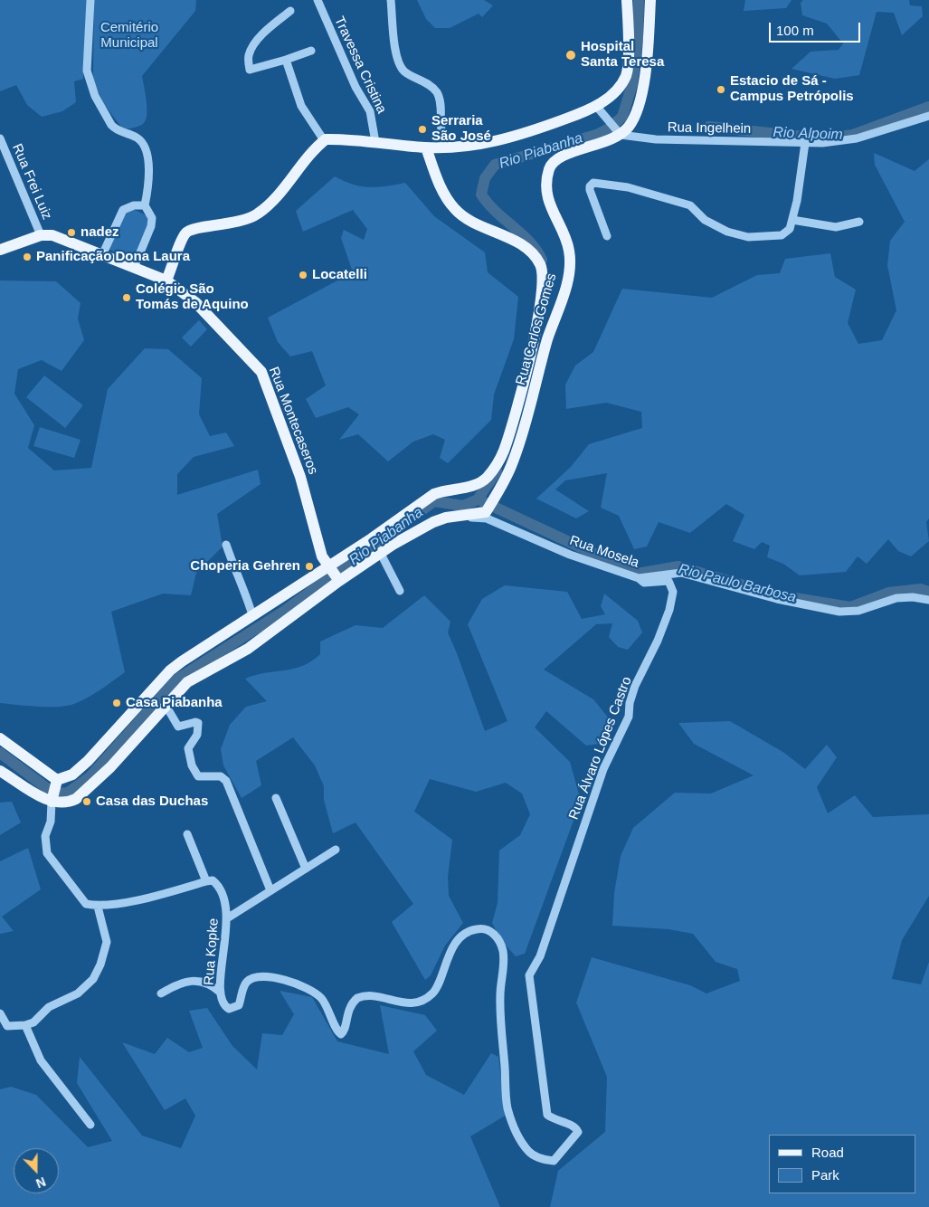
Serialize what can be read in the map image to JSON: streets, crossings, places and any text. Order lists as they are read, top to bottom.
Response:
{
  "streets": {
    "main road": ["Rua Carlos Gomes", "Rua Montecaseros"],
    "street": [
      "Travessa Cristina",
      "Rua Ingelhein",
      "Rua Frei Luiz",
      "Rua Mosela",
      "Rua Álvaro Lópes Castro",
      "Rua Kopke"
    ]
  },
  "crossings": [
    ["Rua Ingelhein", "Rua Carlos Gomes"],
    ["Rua Frei Luiz", "Rua Montecaseros"],
    ["Rua Carlos Gomes", "Rua Mosela"],
    ["Rua Mosela", "Rua Álvaro Lópes Castro"],
    ["Rua Álvaro Lópes Castro", "Rua Kopke"]
  ],
  "water": ["Rio Alpoim", "Rio Piabanha", "Rio Paulo Barbosa"],
  "parks": ["Cemitério Municipal"],
  "places": [
    "Hospital Santa Teresa",
    "Estacio de Sá - Campus Petrópolis",
    "Serraria São José",
    "nadez",
    "Panificação Dona Laura",
    "Locatelli",
    "Colégio São Tomás de Aquino",
    "Choperia Gehren",
    "Casa Piabanha",
    "Casa das Duchas"
  ],
  "legend": ["Road", "Park"],
  "scale_bar": "100 m",
  "north": "bottom"
}
